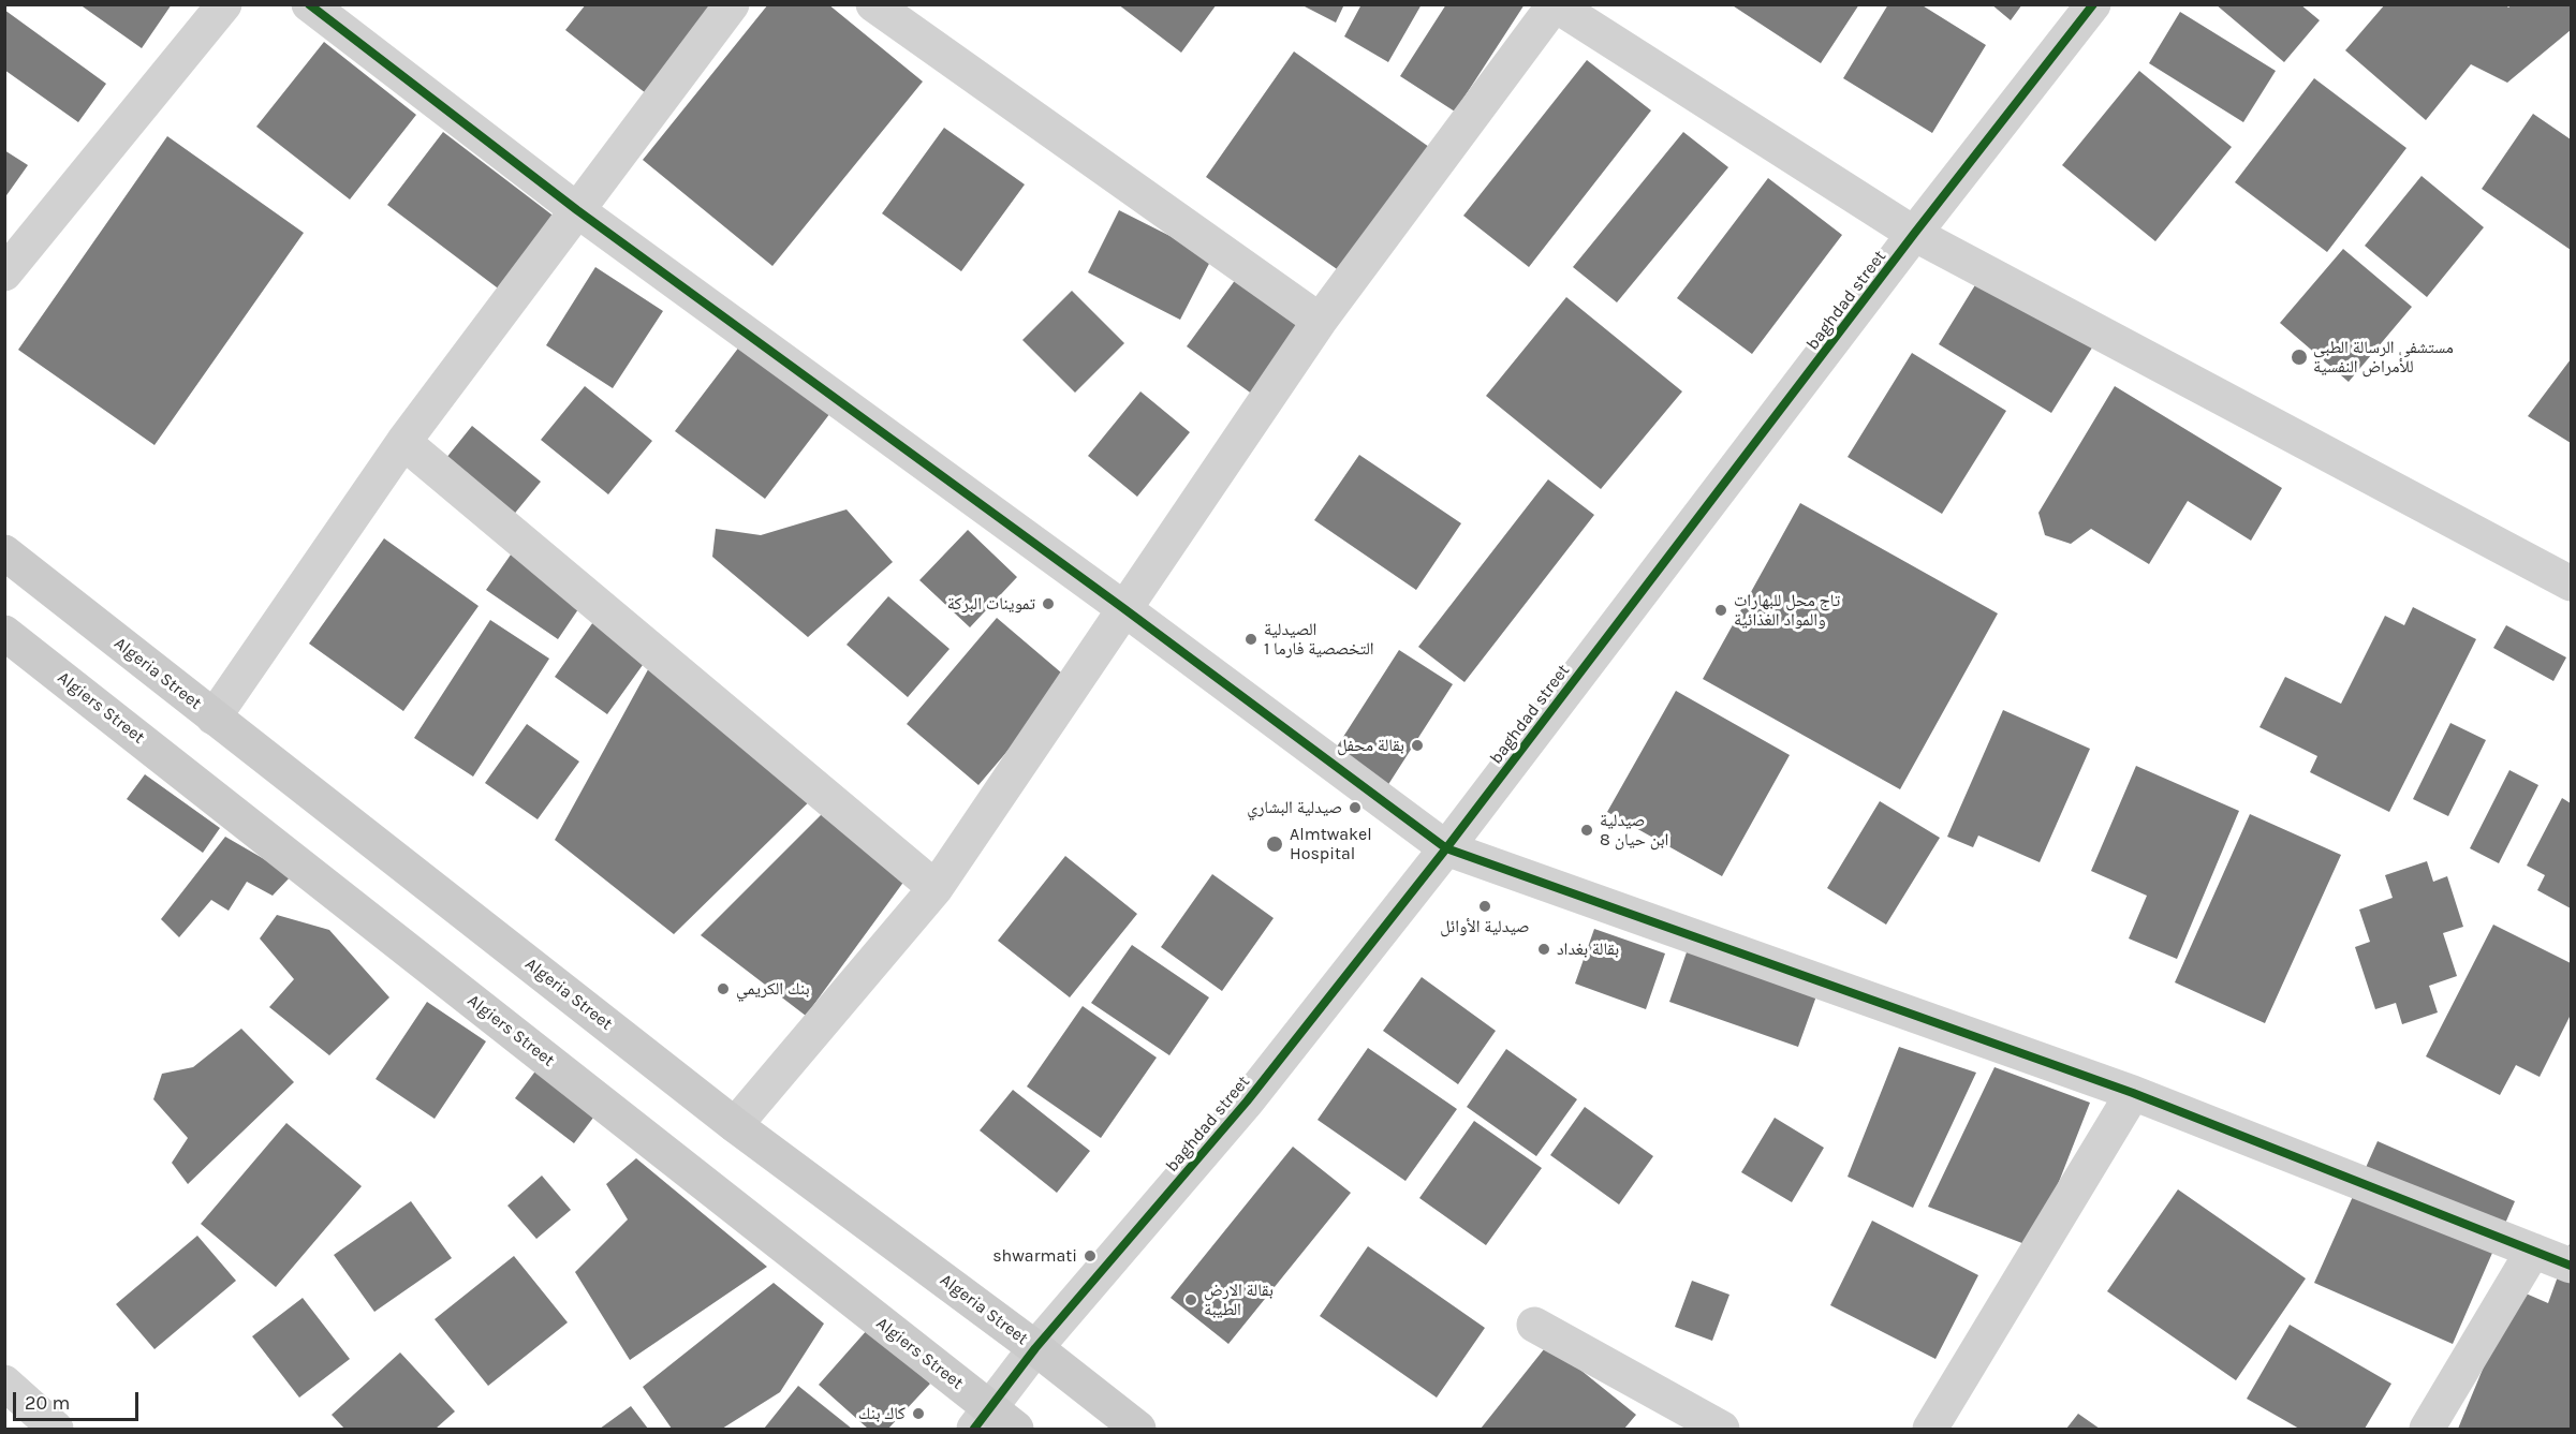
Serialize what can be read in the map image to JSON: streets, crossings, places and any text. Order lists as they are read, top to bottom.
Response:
{
  "streets": {
    "main road": ["Algeria Street", "Algiers Street"],
    "street": ["baghdad street"]
  },
  "crossings": [
    ["baghdad street", "Algeria Street"],
    ["baghdad street", "Algiers Street"]
  ],
  "places": [
    "مستشفى الرسالة الطبي للأمراض النفسية",
    "تموينات البركة",
    "تاج محل للبهارات والمواد الغذائية",
    "الصيدلية التخصصية فارما 1",
    "بقالة محفل",
    "صيدلية البشاري",
    "صيدلية ابن حيان 8",
    "Almtwakel Hospital",
    "صيدلية الأوائل",
    "بقالة بغداد",
    "بنك الكريمي",
    "shwarmati",
    "بقالة الارض الطيبة",
    "كاك بنك"
  ],
  "scale_bar": "20 m"
}
